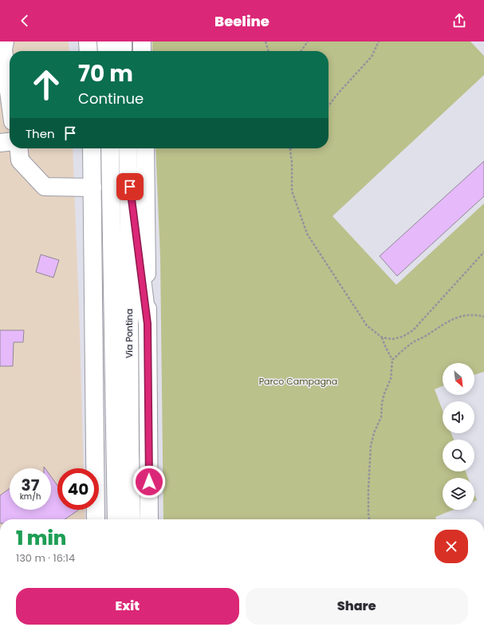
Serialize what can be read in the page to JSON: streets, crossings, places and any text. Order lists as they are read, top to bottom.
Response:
{
  "streets": {
    "main road": ["Via Pontina"]
  },
  "parks": ["Parco Campagna"],
  "north": "bottom right",
  "page": {
    "header": "Beeline",
    "turn": ["70 m", "Continue"],
    "then": "Then",
    "speed": "37 km/h",
    "limit": "40",
    "heading": ["1 min", "130 m · 16:14"],
    "buttons": ["Exit", "Share"]
  }
}
